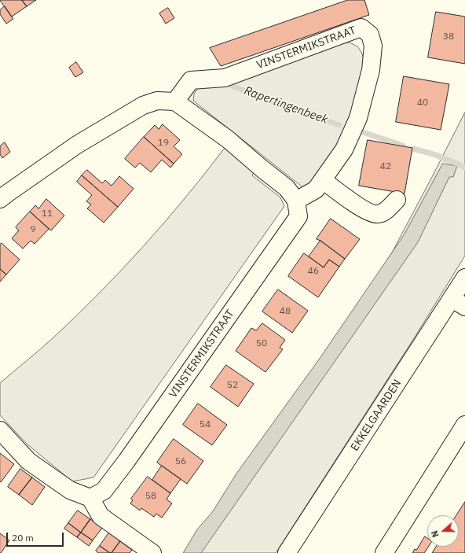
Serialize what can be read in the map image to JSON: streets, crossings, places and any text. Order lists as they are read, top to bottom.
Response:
{
  "streets": {
    "street": ["VINSTERMIKSTRAAT", "EKKELGAARDEN"]
  },
  "water": ["Rapertingenbeek"],
  "house_numbers": [
    "38",
    "40",
    "19",
    "42",
    "11",
    "9",
    "46",
    "48",
    "50",
    "52",
    "54",
    "56",
    "58"
  ],
  "scale_bar": "20 m",
  "north": "left"
}
